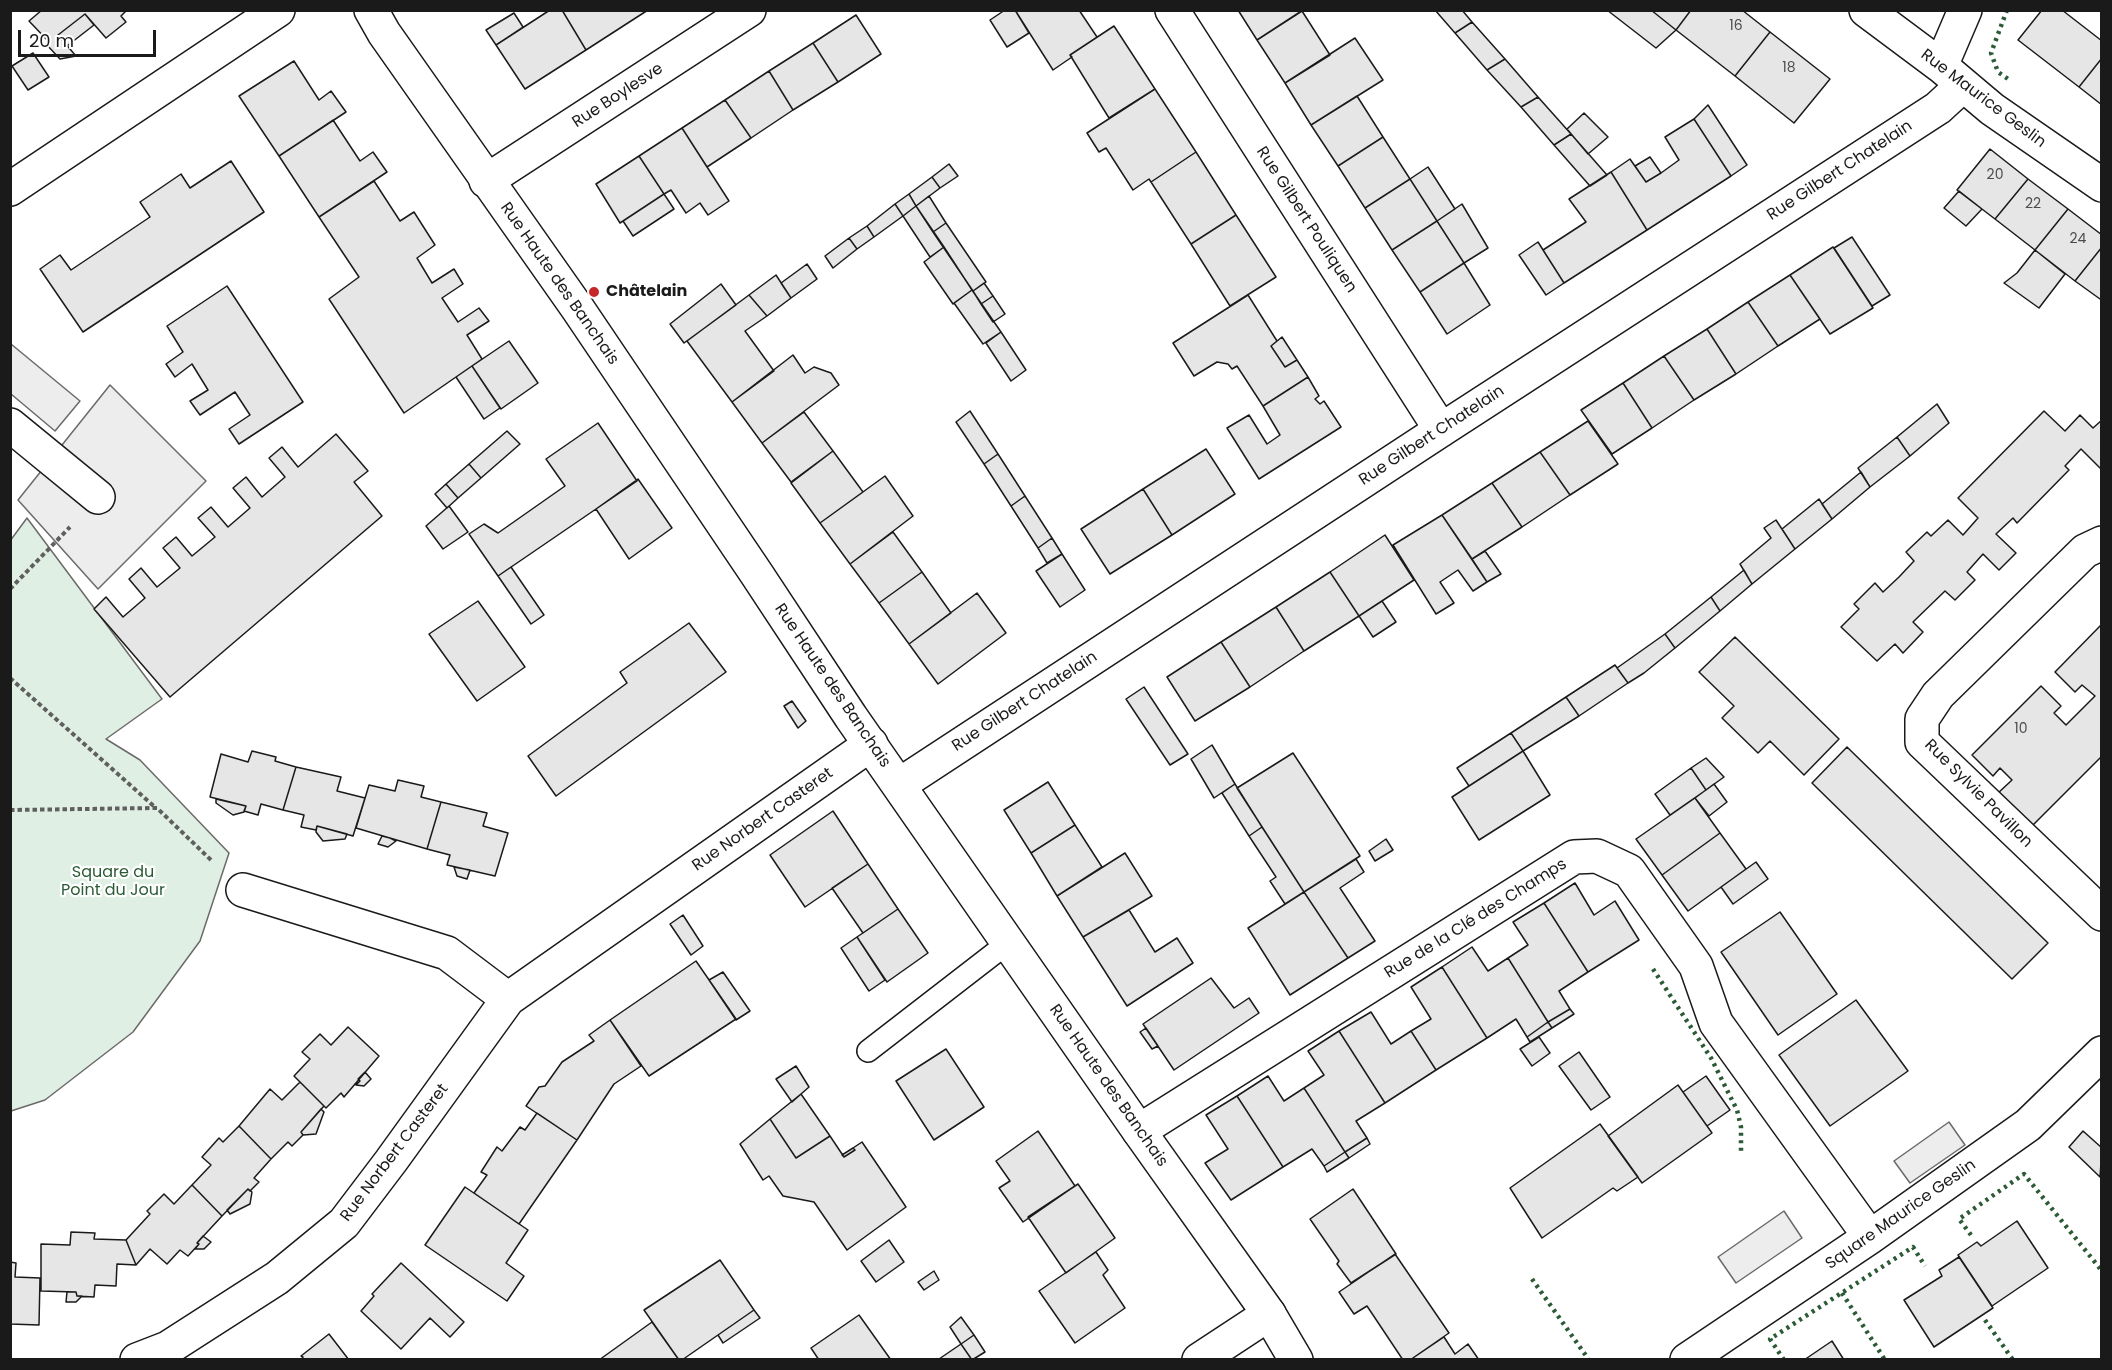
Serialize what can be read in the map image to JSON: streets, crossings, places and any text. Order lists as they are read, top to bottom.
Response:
{
  "streets": {
    "street": [
      "Rue Boylesve",
      "Rue Maurice Geslin",
      "Rue Gilbert Chatelain",
      "Rue Gilbert Pouliquen",
      "Rue Haute des Banchais",
      "Rue Sylvie Pavillon",
      "Rue Norbert Casteret",
      "Rue de la Clé des Champs",
      "Square Maurice Geslin"
    ]
  },
  "crossings": [
    ["Rue Boylesve", "Rue Haute des Banchais"],
    ["Rue Maurice Geslin", "Rue Gilbert Chatelain"],
    ["Rue Gilbert Chatelain", "Rue Gilbert Pouliquen"],
    ["Rue Gilbert Chatelain", "Rue Haute des Banchais"],
    ["Rue Haute des Banchais", "Rue Norbert Casteret"],
    ["Rue Haute des Banchais", "Rue de la Clé des Champs"],
    ["Rue de la Clé des Champs", "Square Maurice Geslin"]
  ],
  "parks": ["Square du Point du Jour"],
  "places": ["Châtelain"],
  "house_numbers": [
    "16",
    "18",
    "20",
    "22",
    "24",
    "10"
  ],
  "scale_bar": "20 m"
}
